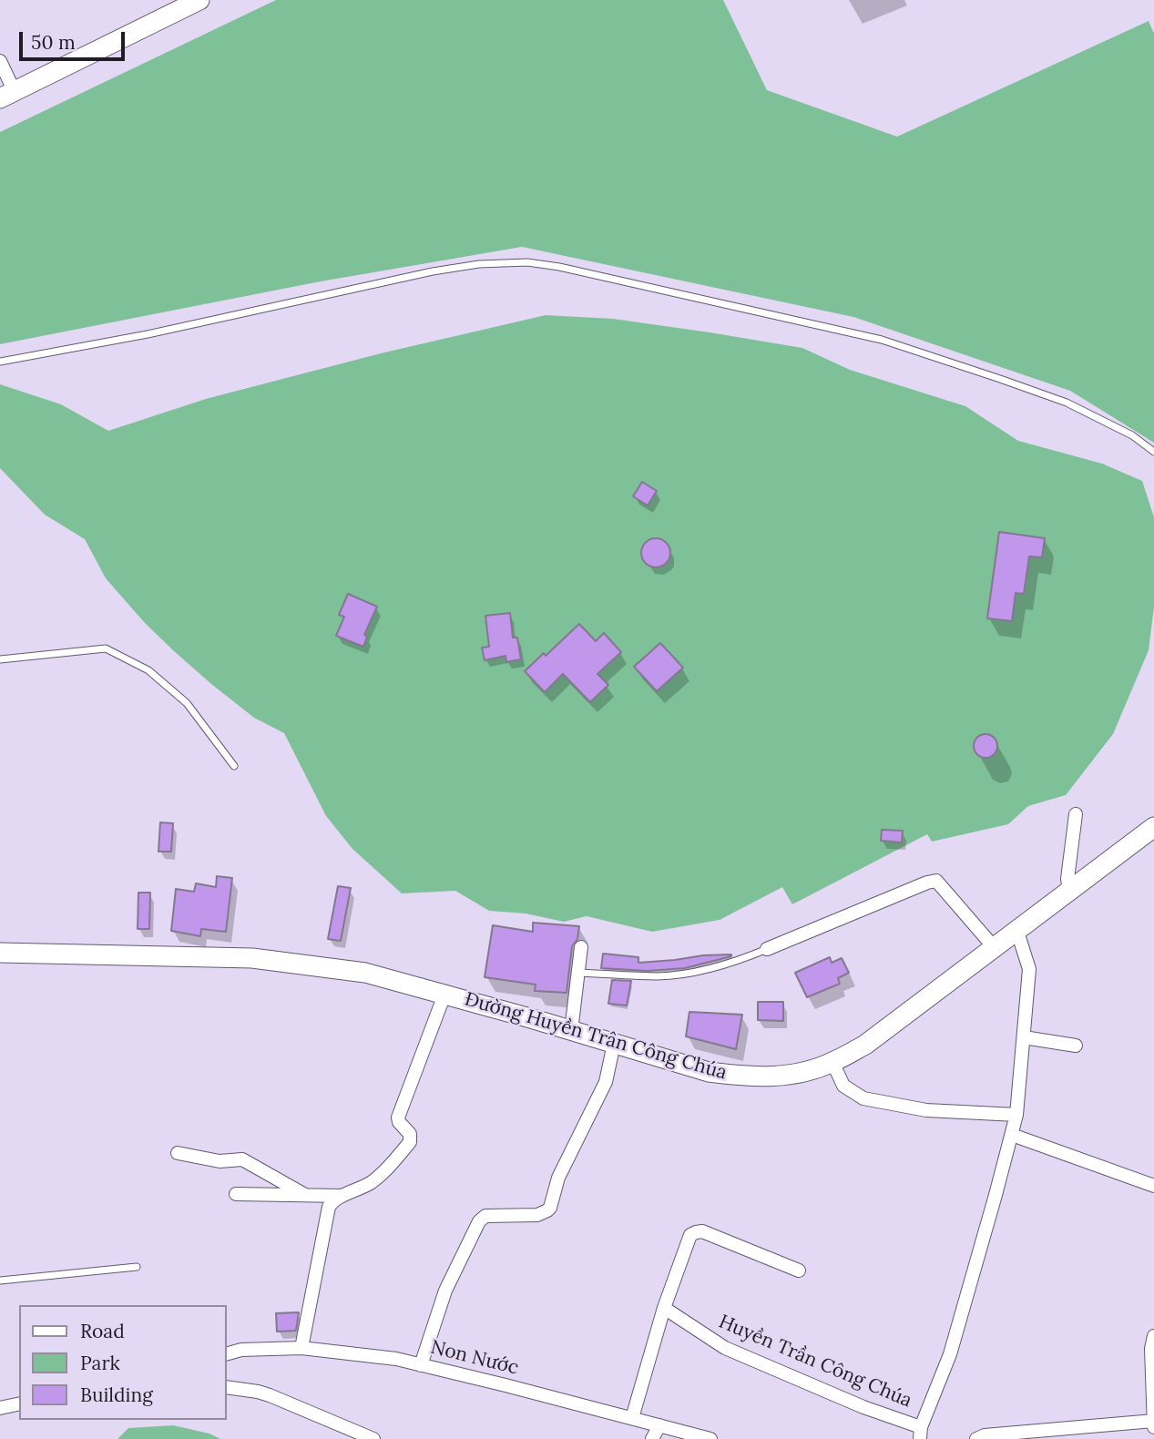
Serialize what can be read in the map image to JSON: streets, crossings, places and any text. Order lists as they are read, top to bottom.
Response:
{
  "streets": {
    "street": ["Đường Huyền Trân Công Chúa", "Non Nước", "Huyền Trần Công Chúa"]
  },
  "legend": ["Road", "Park", "Building"],
  "scale_bar": "50 m"
}
